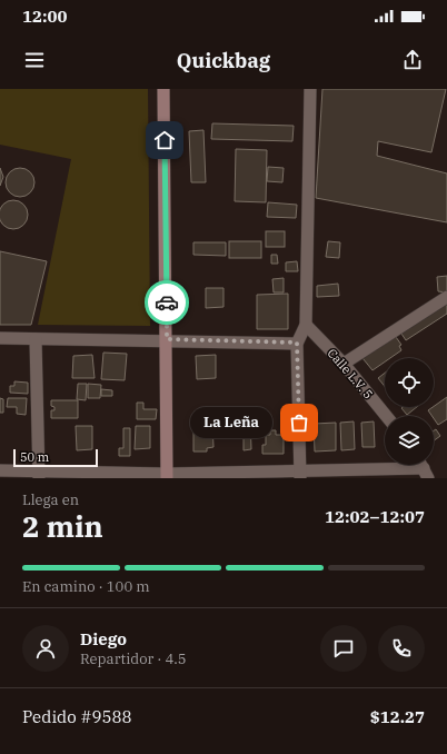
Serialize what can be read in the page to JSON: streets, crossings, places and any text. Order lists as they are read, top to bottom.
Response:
{
  "streets": {
    "street": ["Calle L.V. 5"]
  },
  "places": ["La Leña"],
  "scale_bar": "50 m",
  "page": {
    "status": "12:00",
    "header": "Quickbag",
    "bubble": "La Leña",
    "scale": "50 m",
    "heading": ["2 min", "Llega en", "12:02–12:07"],
    "panel": [
      "Diego",
      "Repartidor · 4.5",
      "Pedido #9588",
      "$12.27"
    ],
    "bar": "En camino · 100 m"
  }
}
